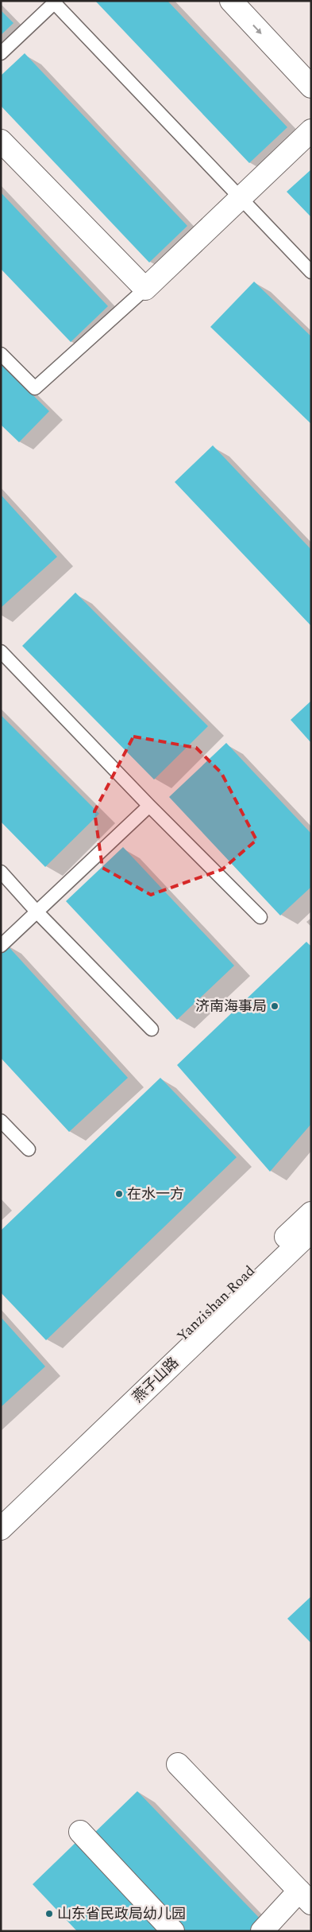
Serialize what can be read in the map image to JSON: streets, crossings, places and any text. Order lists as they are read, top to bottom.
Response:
{
  "streets": {
    "street": ["Yanzishan Road", "燕子山路"]
  },
  "places": ["济南海事局", "在水一方", "山东省民政局幼儿园"]
}
